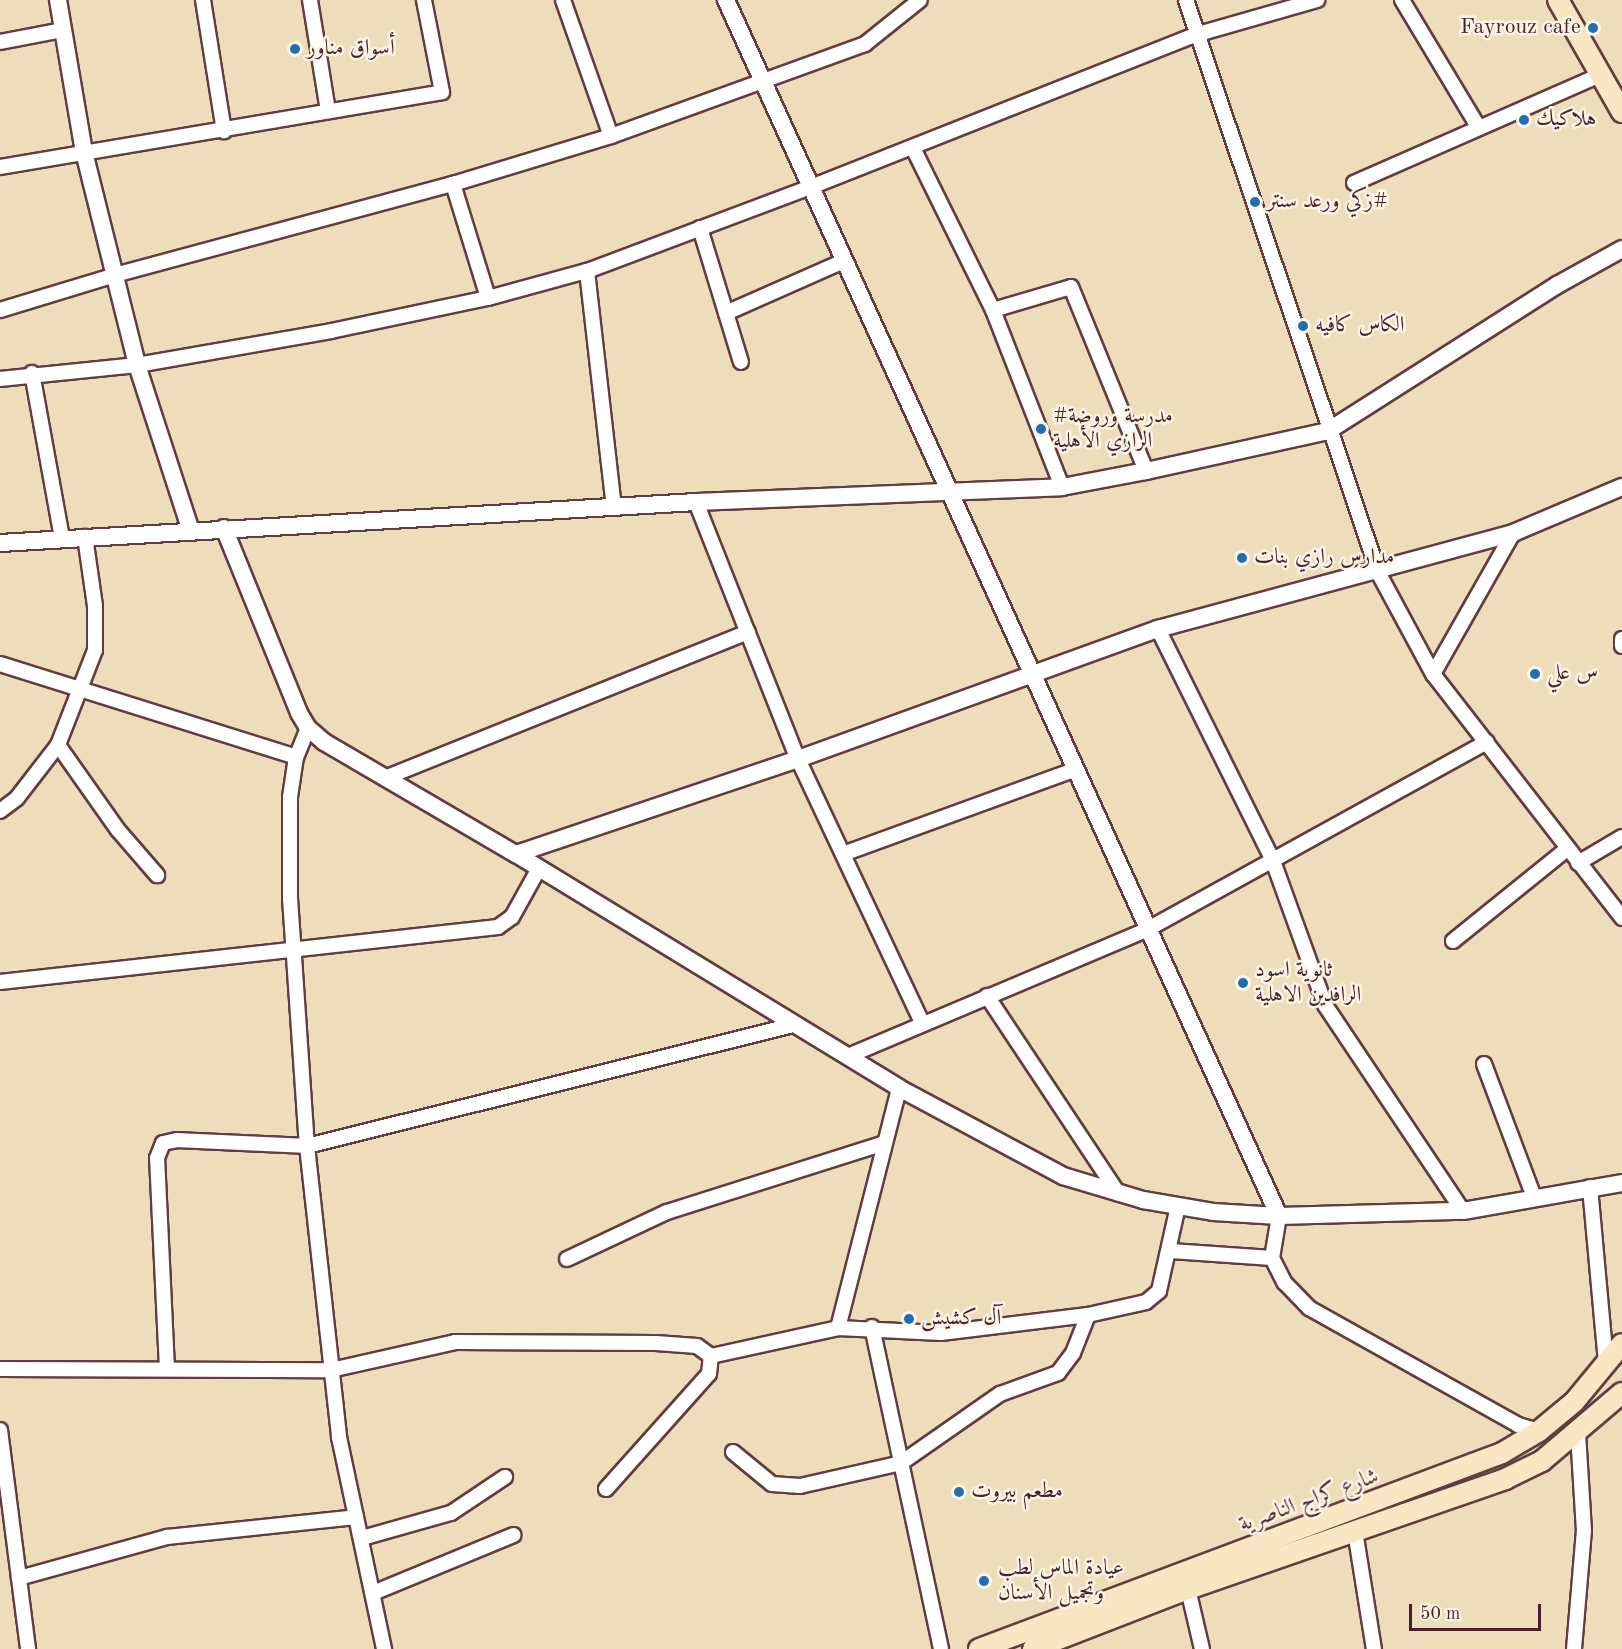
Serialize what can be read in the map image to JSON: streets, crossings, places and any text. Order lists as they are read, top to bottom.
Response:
{
  "streets": {
    "main road": ["شارع كراج الناصرية"]
  },
  "places": [
    "Fayrouz cafe",
    "أسواق مناور",
    "هلاكيك",
    "زكي ورعد سنتر#",
    "الكاس كافيه",
    "#مدرسة وروضة الرازي الأهلية",
    "مدارس رازي بنات",
    "س علي",
    "ثانوية اسود الرافدين الاهلية",
    "آل كشيش",
    "مطعم بيروت",
    "عيادة الماس لطب وتجميل الأسنان"
  ],
  "scale_bar": "50 m"
}
